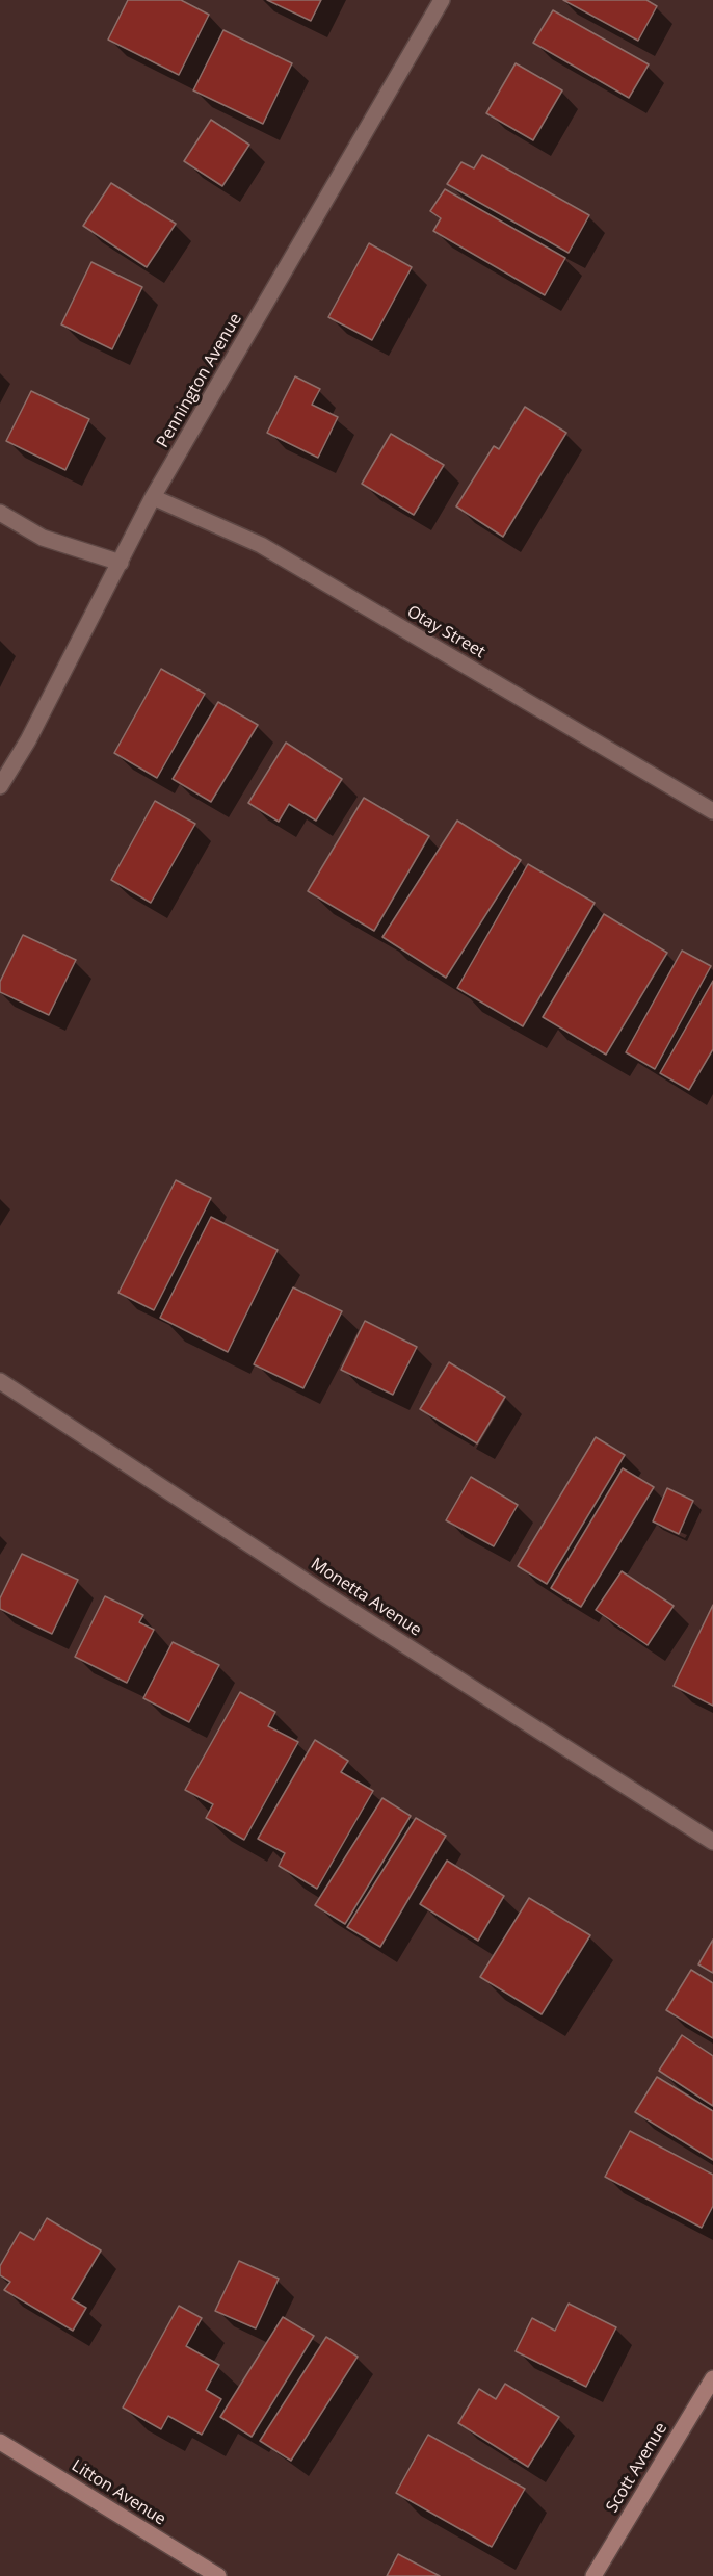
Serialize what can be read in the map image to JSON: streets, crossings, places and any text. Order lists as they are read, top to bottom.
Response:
{
  "streets": {
    "street": [
      "Pennington Avenue",
      "Otay Street",
      "Monetta Avenue",
      "Scott Avenue",
      "Litton Avenue"
    ]
  },
  "crossings": [
    ["Pennington Avenue", "Otay Street"]
  ]
}
